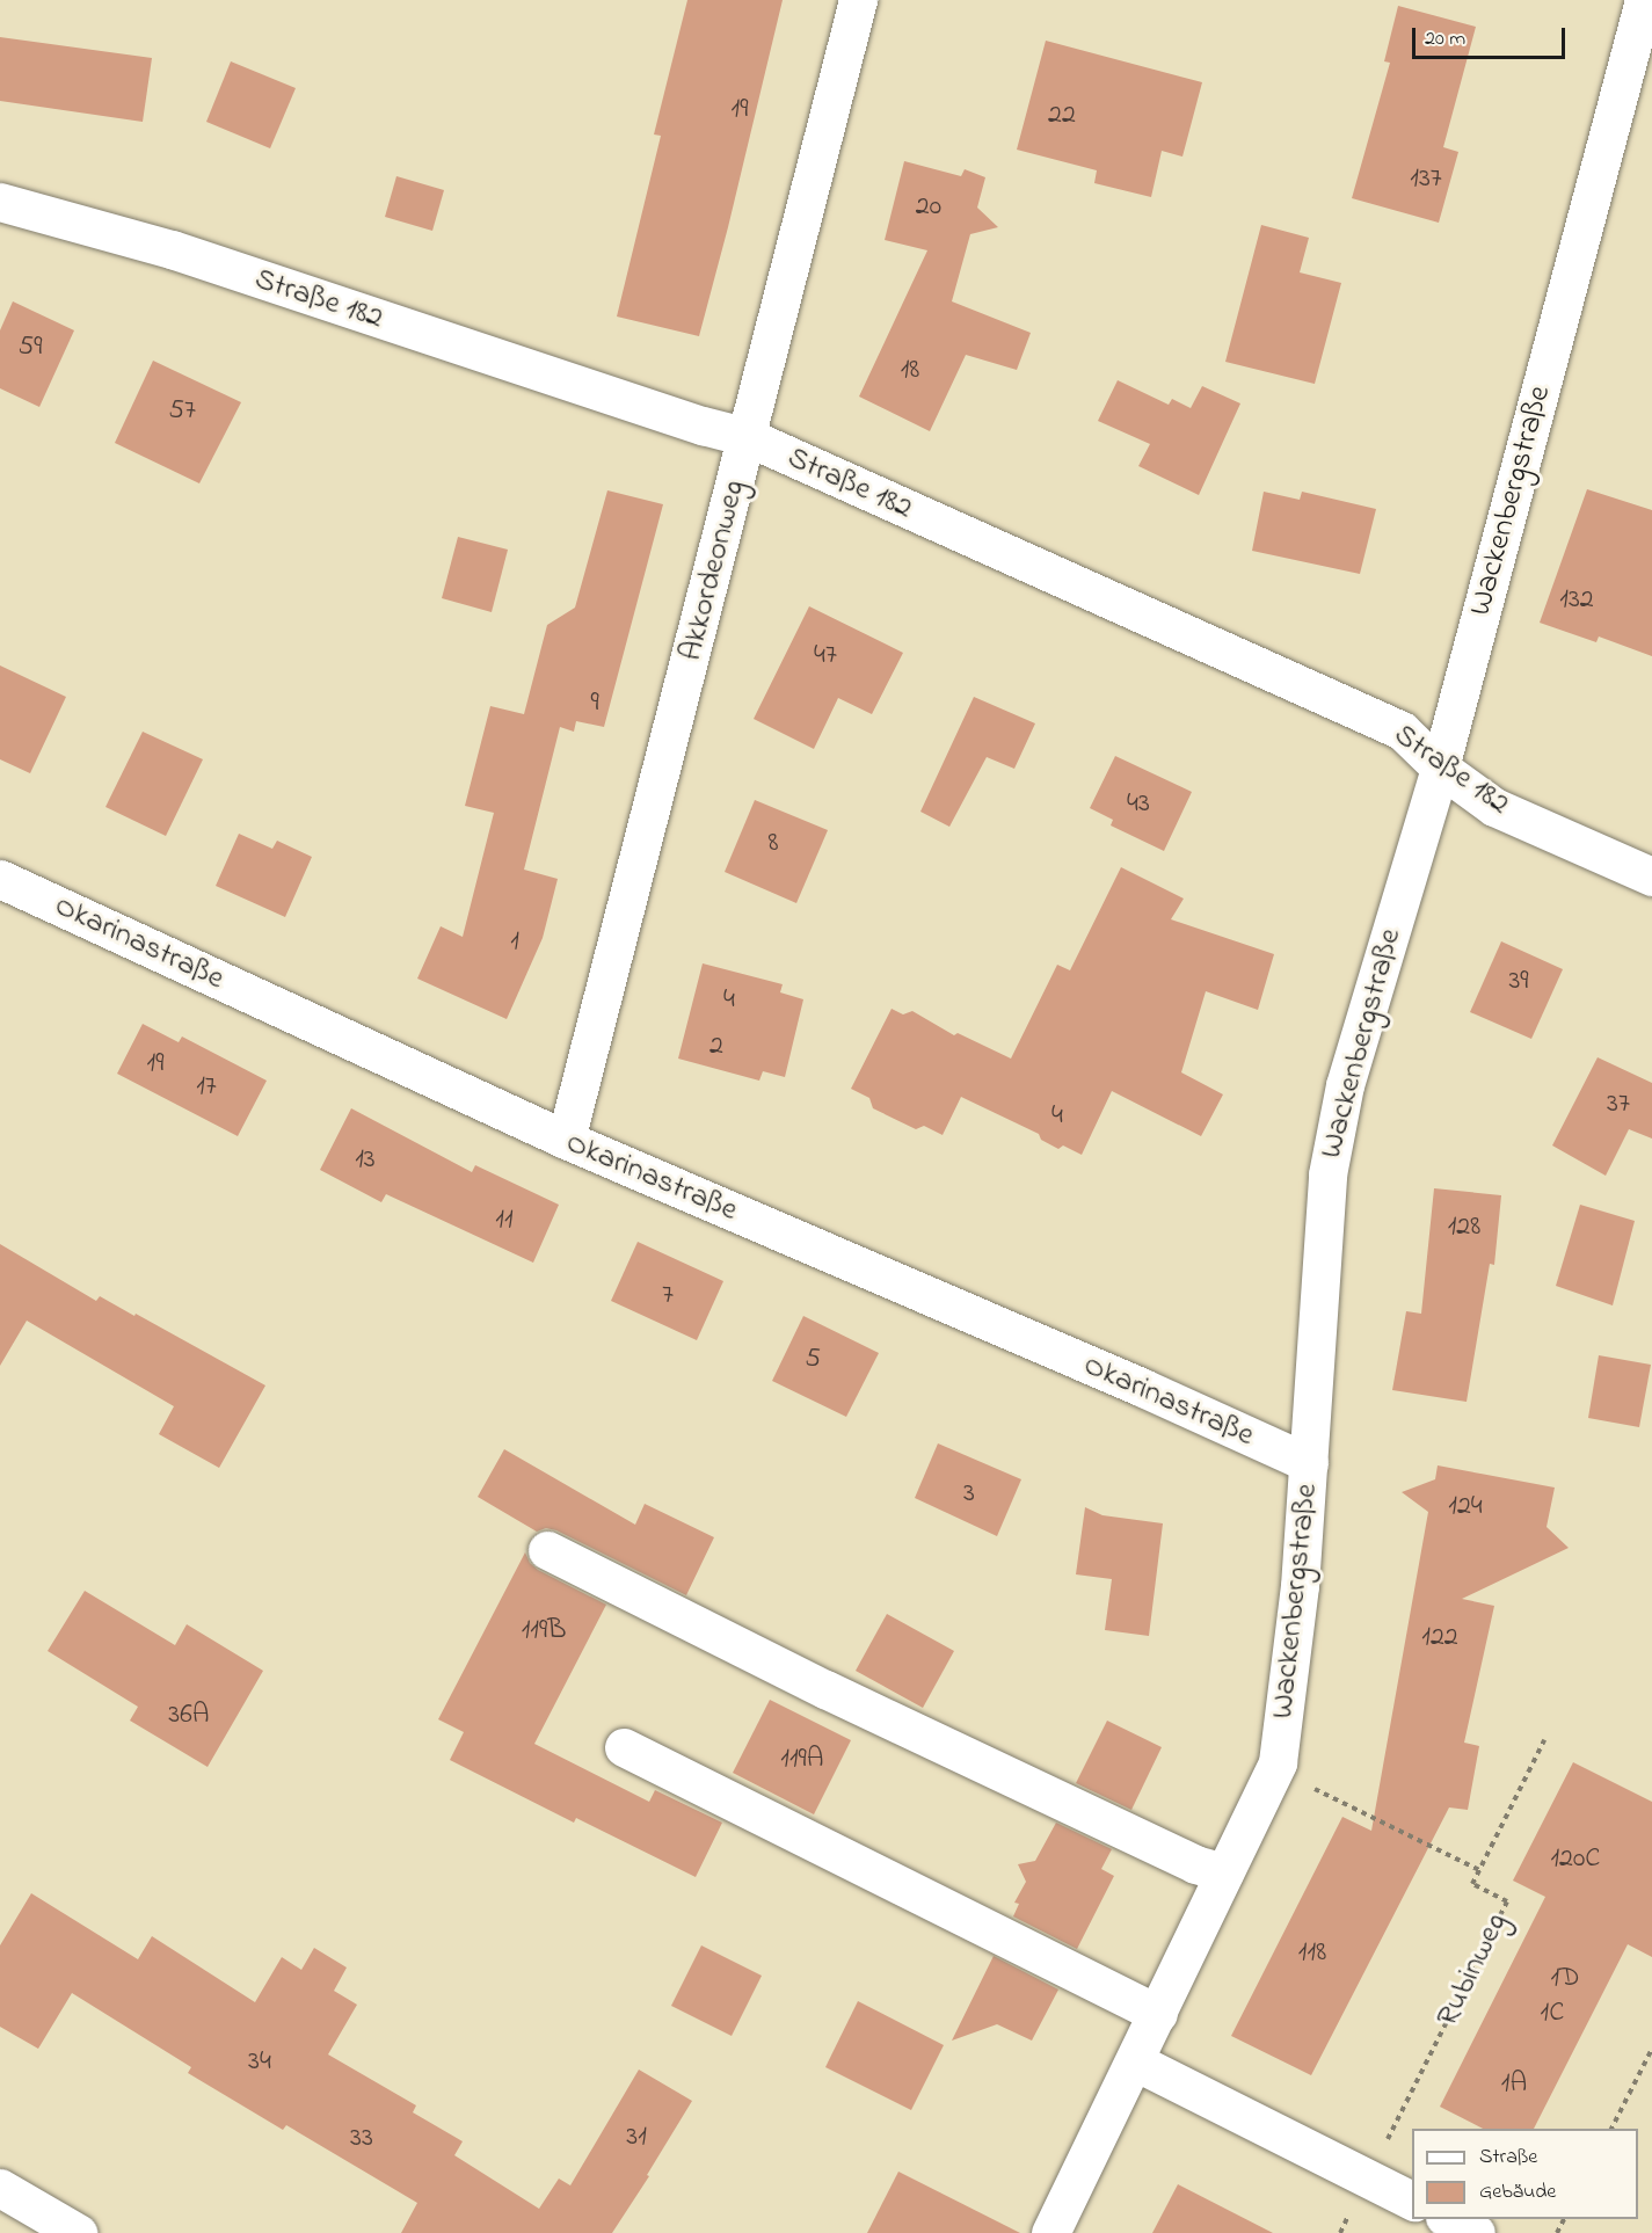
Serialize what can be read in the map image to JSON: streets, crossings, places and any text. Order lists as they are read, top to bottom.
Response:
{
  "streets": {
    "street": [
      "Straße 182",
      "Wackenbergstraße",
      "Akkordeonweg",
      "Okarinastraße"
    ],
    "path": ["Rubinweg"]
  },
  "crossings": [
    ["Straße 182", "Wackenbergstraße"],
    ["Straße 182", "Akkordeonweg"],
    ["Wackenbergstraße", "Okarinastraße"],
    ["Akkordeonweg", "Okarinastraße"]
  ],
  "house_numbers": [
    "19",
    "22",
    "137",
    "20",
    "59",
    "18",
    "57",
    "132",
    "47",
    "9",
    "43",
    "8",
    "1",
    "39",
    "4",
    "2",
    "19",
    "17",
    "37",
    "4",
    "13",
    "11",
    "128",
    "7",
    "5",
    "3",
    "124",
    "119B",
    "122",
    "36A",
    "119A",
    "120C",
    "118",
    "1D",
    "1C",
    "34",
    "1A",
    "31",
    "33"
  ],
  "legend": ["Straße", "Gebäude"],
  "scale_bar": "20 m"
}
